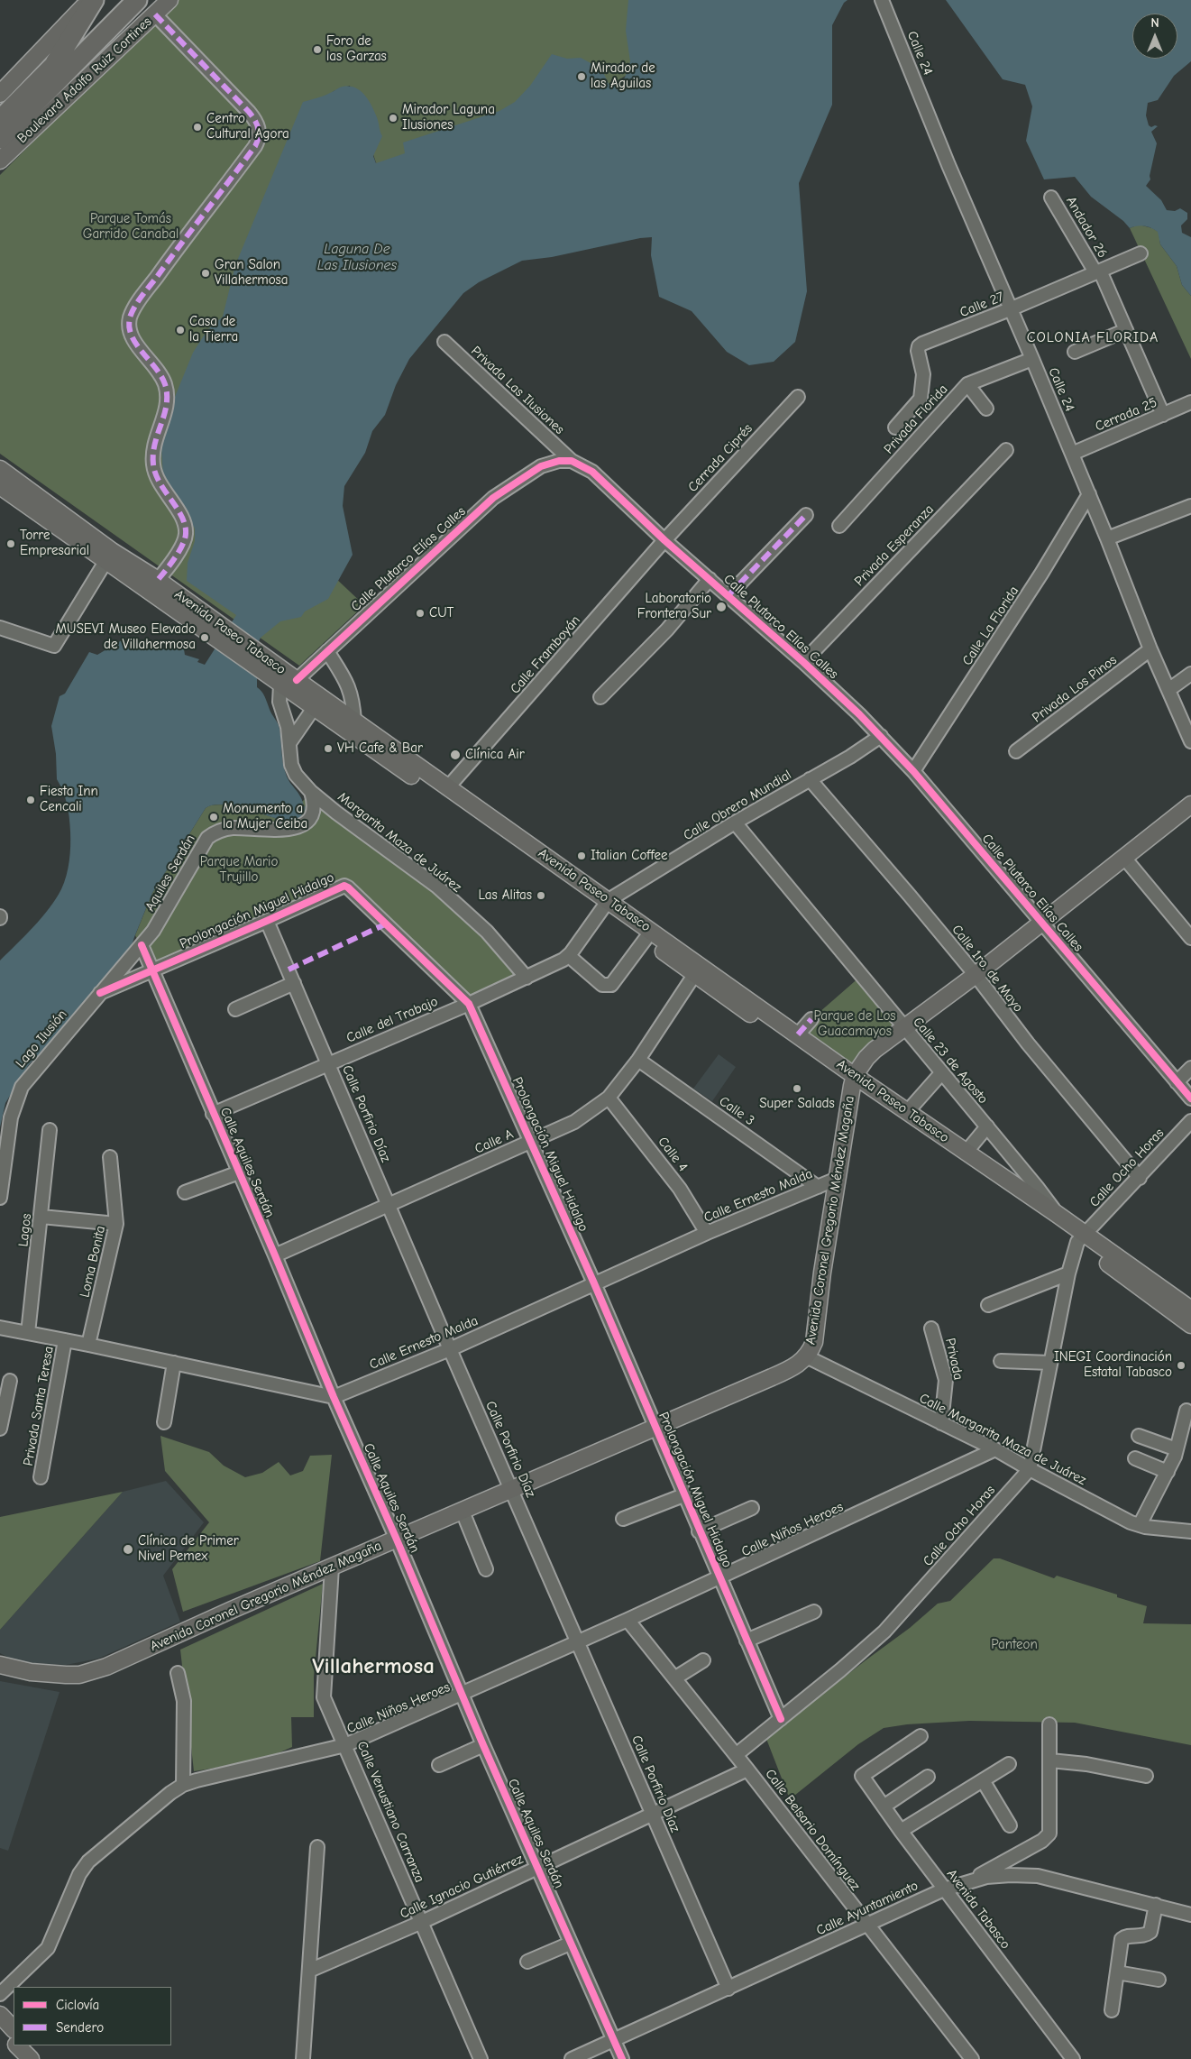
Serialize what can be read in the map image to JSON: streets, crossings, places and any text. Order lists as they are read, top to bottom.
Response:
{
  "streets": {
    "main road": ["Boulevard Adolfo Ruiz Cortines", "Avenida Paseo Tabasco", "Avenida Coronel Gregorio Méndez Magaña"],
    "street": [
      "Calle 24",
      "Andador 26",
      "Calle 27",
      "Privada Las Ilusiones",
      "Cerrada 25",
      "Privada Florida",
      "Cerrada Ciprés",
      "Privada Esperanza",
      "Calle Plutarco Elías Calles",
      "Calle La Florida",
      "Calle Framboyán",
      "Privada Los Pinos",
      "Calle Obrero Mundial",
      "Margarita Maza de Juárez",
      "Aquiles Serdán",
      "Prolongación Miguel Hidalgo",
      "Calle 1ro. de Mayo",
      "Calle del Trabajo",
      "Lago Ilusión",
      "Calle 23 de Agosto",
      "Calle 3",
      "Calle Porfirio Díaz",
      "Calle A",
      "Calle 4",
      "Calle Aquiles Serdán",
      "Calle Ocho Horas",
      "Calle Ernesto Malda",
      "Lagos",
      "Loma Bonita",
      "Privada",
      "Privada Santa Teresa",
      "Calle Margarita Maza de Juárez",
      "Calle Niños Heroes",
      "Calle Venustiano Carranza",
      "Calle Belsario Domínguez",
      "Calle Ignacio Gutiérrez",
      "Calle Ayuntamiento",
      "Avenida Tabasco"
    ]
  },
  "crossings": [
    ["Calle 24", "Calle 27"],
    ["Calle 24", "Cerrada 25"],
    ["Calle 24", "Privada Florida"],
    ["Calle 24", "Calle La Florida"],
    ["Calle 24", "Privada Los Pinos"],
    ["Andador 26", "Calle 27"],
    ["Andador 26", "Cerrada 25"],
    ["Privada Las Ilusiones", "Calle Plutarco Elías Calles"],
    ["Cerrada Ciprés", "Calle Plutarco Elías Calles"],
    ["Cerrada Ciprés", "Calle Framboyán"],
    ["Privada Esperanza", "Calle Plutarco Elías Calles"],
    ["Calle Plutarco Elías Calles", "Calle La Florida"],
    ["Calle Plutarco Elías Calles", "Avenida Paseo Tabasco"],
    ["Calle Plutarco Elías Calles", "Calle Framboyán"],
    ["Calle Plutarco Elías Calles", "Calle Obrero Mundial"],
    ["Calle Plutarco Elías Calles", "Avenida Coronel Gregorio Méndez Magaña"],
    ["Avenida Paseo Tabasco", "Calle Framboyán"],
    ["Avenida Paseo Tabasco", "Calle Obrero Mundial"],
    ["Avenida Paseo Tabasco", "Margarita Maza de Juárez"],
    ["Avenida Paseo Tabasco", "Calle del Trabajo"],
    ["Avenida Paseo Tabasco", "Calle 23 de Agosto"],
    ["Avenida Paseo Tabasco", "Calle A"],
    ["Avenida Paseo Tabasco", "Calle Ocho Horas"],
    ["Avenida Paseo Tabasco", "Avenida Coronel Gregorio Méndez Magaña"],
    ["Calle Obrero Mundial", "Calle 1ro. de Mayo"],
    ["Calle Obrero Mundial", "Calle del Trabajo"],
    ["Calle Obrero Mundial", "Calle 23 de Agosto"],
    ["Margarita Maza de Juárez", "Aquiles Serdán"],
    ["Margarita Maza de Juárez", "Calle del Trabajo"],
    ["Aquiles Serdán", "Lago Ilusión"],
    ["Aquiles Serdán", "Calle Aquiles Serdán"],
    ["Prolongación Miguel Hidalgo", "Calle del Trabajo"],
    ["Prolongación Miguel Hidalgo", "Lago Ilusión"],
    ["Prolongación Miguel Hidalgo", "Calle Porfirio Díaz"],
    ["Prolongación Miguel Hidalgo", "Calle A"],
    ["Prolongación Miguel Hidalgo", "Calle Aquiles Serdán"],
    ["Prolongación Miguel Hidalgo", "Calle Ocho Horas"],
    ["Prolongación Miguel Hidalgo", "Calle Ernesto Malda"],
    ["Prolongación Miguel Hidalgo", "Avenida Coronel Gregorio Méndez Magaña"],
    ["Prolongación Miguel Hidalgo", "Calle Niños Heroes"],
    ["Calle 1ro. de Mayo", "Calle Ocho Horas"],
    ["Calle 1ro. de Mayo", "Avenida Coronel Gregorio Méndez Magaña"],
    ["Calle del Trabajo", "Calle Porfirio Díaz"],
    ["Calle del Trabajo", "Calle Aquiles Serdán"],
    ["Lago Ilusión", "Calle Aquiles Serdán"],
    ["Calle 23 de Agosto", "Avenida Coronel Gregorio Méndez Magaña"],
    ["Calle 3", "Calle A"],
    ["Calle 3", "Calle Ernesto Malda"],
    ["Calle Porfirio Díaz", "Calle A"],
    ["Calle Porfirio Díaz", "Calle Ernesto Malda"],
    ["Calle Porfirio Díaz", "Avenida Coronel Gregorio Méndez Magaña"],
    ["Calle Porfirio Díaz", "Calle Niños Heroes"],
    ["Calle Porfirio Díaz", "Calle Ignacio Gutiérrez"],
    ["Calle Porfirio Díaz", "Calle Ayuntamiento"],
    ["Calle A", "Calle 4"],
    ["Calle A", "Calle Aquiles Serdán"],
    ["Calle 4", "Calle Ernesto Malda"],
    ["Calle Aquiles Serdán", "Calle Ernesto Malda"],
    ["Calle Aquiles Serdán", "Avenida Coronel Gregorio Méndez Magaña"],
    ["Calle Aquiles Serdán", "Calle Niños Heroes"],
    ["Calle Aquiles Serdán", "Calle Ignacio Gutiérrez"],
    ["Calle Aquiles Serdán", "Calle Ayuntamiento"],
    ["Calle Ocho Horas", "Calle Margarita Maza de Juárez"],
    ["Calle Ocho Horas", "Calle Belsario Domínguez"],
    ["Calle Ernesto Malda", "Avenida Coronel Gregorio Méndez Magaña"],
    ["Avenida Coronel Gregorio Méndez Magaña", "Calle Margarita Maza de Juárez"],
    ["Avenida Coronel Gregorio Méndez Magaña", "Calle Venustiano Carranza"],
    ["Privada", "Calle Margarita Maza de Juárez"],
    ["Calle Margarita Maza de Juárez", "Calle Niños Heroes"],
    ["Calle Niños Heroes", "Calle Venustiano Carranza"],
    ["Calle Niños Heroes", "Calle Belsario Domínguez"],
    ["Calle Venustiano Carranza", "Calle Ignacio Gutiérrez"],
    ["Calle Belsario Domínguez", "Calle Ignacio Gutiérrez"],
    ["Calle Belsario Domínguez", "Calle Ayuntamiento"],
    ["Calle Ayuntamiento", "Avenida Tabasco"]
  ],
  "districts": ["COLONIA FLORIDA", "Villahermosa"],
  "water": ["Laguna De Las Ilusiones"],
  "parks": [
    "Parque Tomás Garrido Canabal",
    "Parque Mario Trujillo",
    "Parque de Los Guacamayos",
    "Panteon"
  ],
  "places": [
    "Foro de las Garzas",
    "Mirador de las Aguilas",
    "Mirador Laguna Ilusiones",
    "Centro Cultural Agora",
    "Gran Salon Villahermosa",
    "Casa de la Tierra",
    "Torre Empresarial",
    "Laboratorio Frontera Sur",
    "CUT",
    "MUSEVI Museo Elevado de Villahermosa",
    "VH Cafe & Bar",
    "Clínica Air",
    "Fiesta Inn Cencali",
    "Monumento a la Mujer Ceiba",
    "Italian Coffee",
    "Las Alitas",
    "Super Salads",
    "INEGI Coordinación Estatal Tabasco",
    "Clínica de Primer Nivel Pemex"
  ],
  "legend": ["Ciclovía", "Sendero"],
  "north": "top"
}
